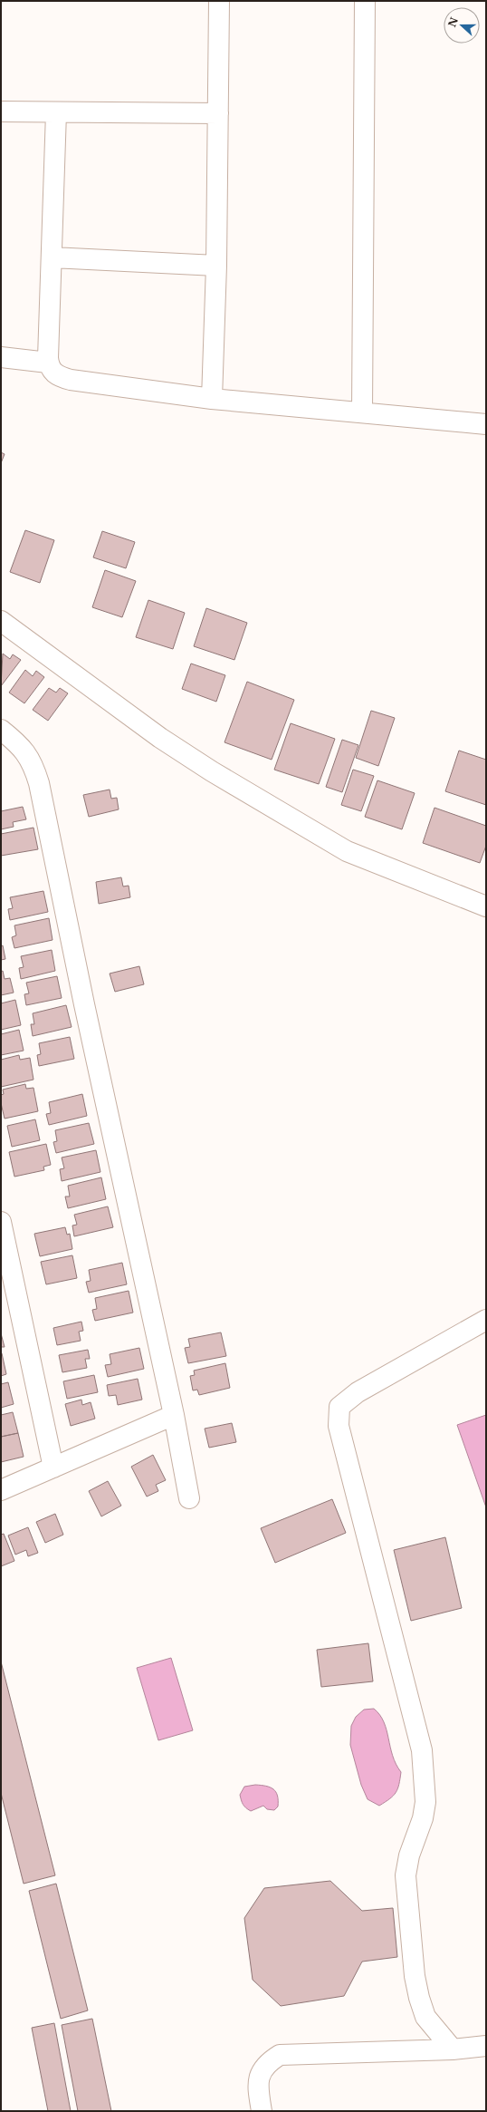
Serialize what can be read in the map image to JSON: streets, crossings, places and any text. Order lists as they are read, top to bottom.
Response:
{
  "north": "left"
}
